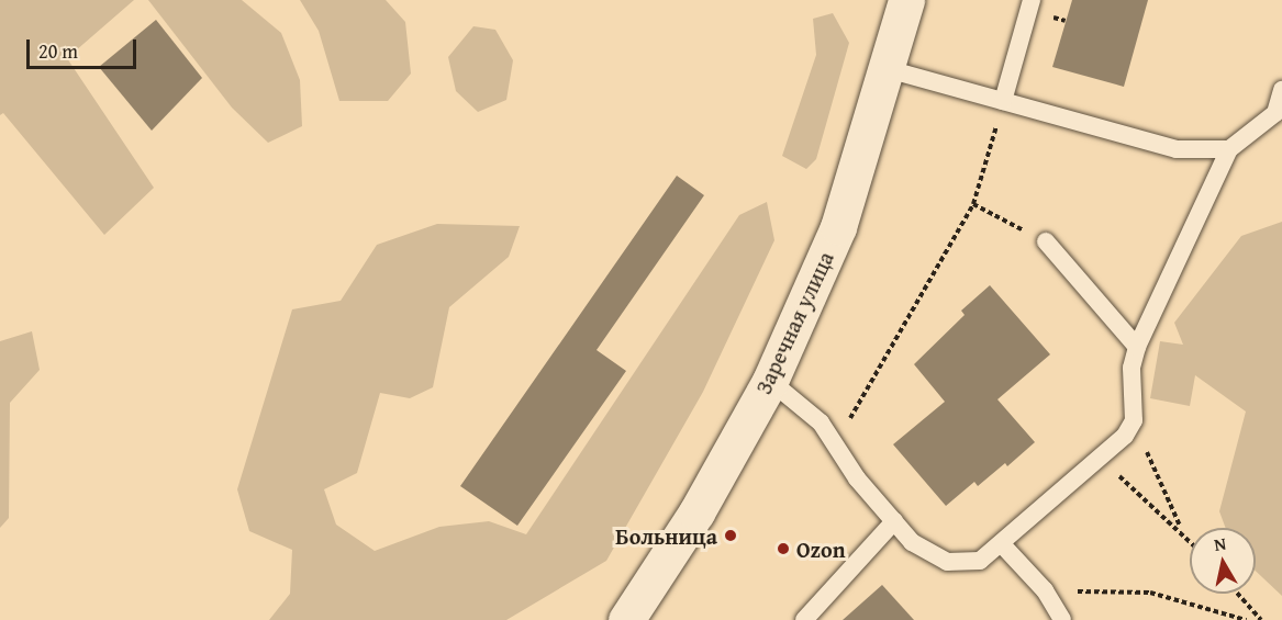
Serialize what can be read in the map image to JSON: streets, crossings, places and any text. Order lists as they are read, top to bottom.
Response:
{
  "streets": {
    "main road": ["Заречная улица"]
  },
  "places": ["Больница", "Ozon"],
  "scale_bar": "20 m",
  "north": "top"
}
